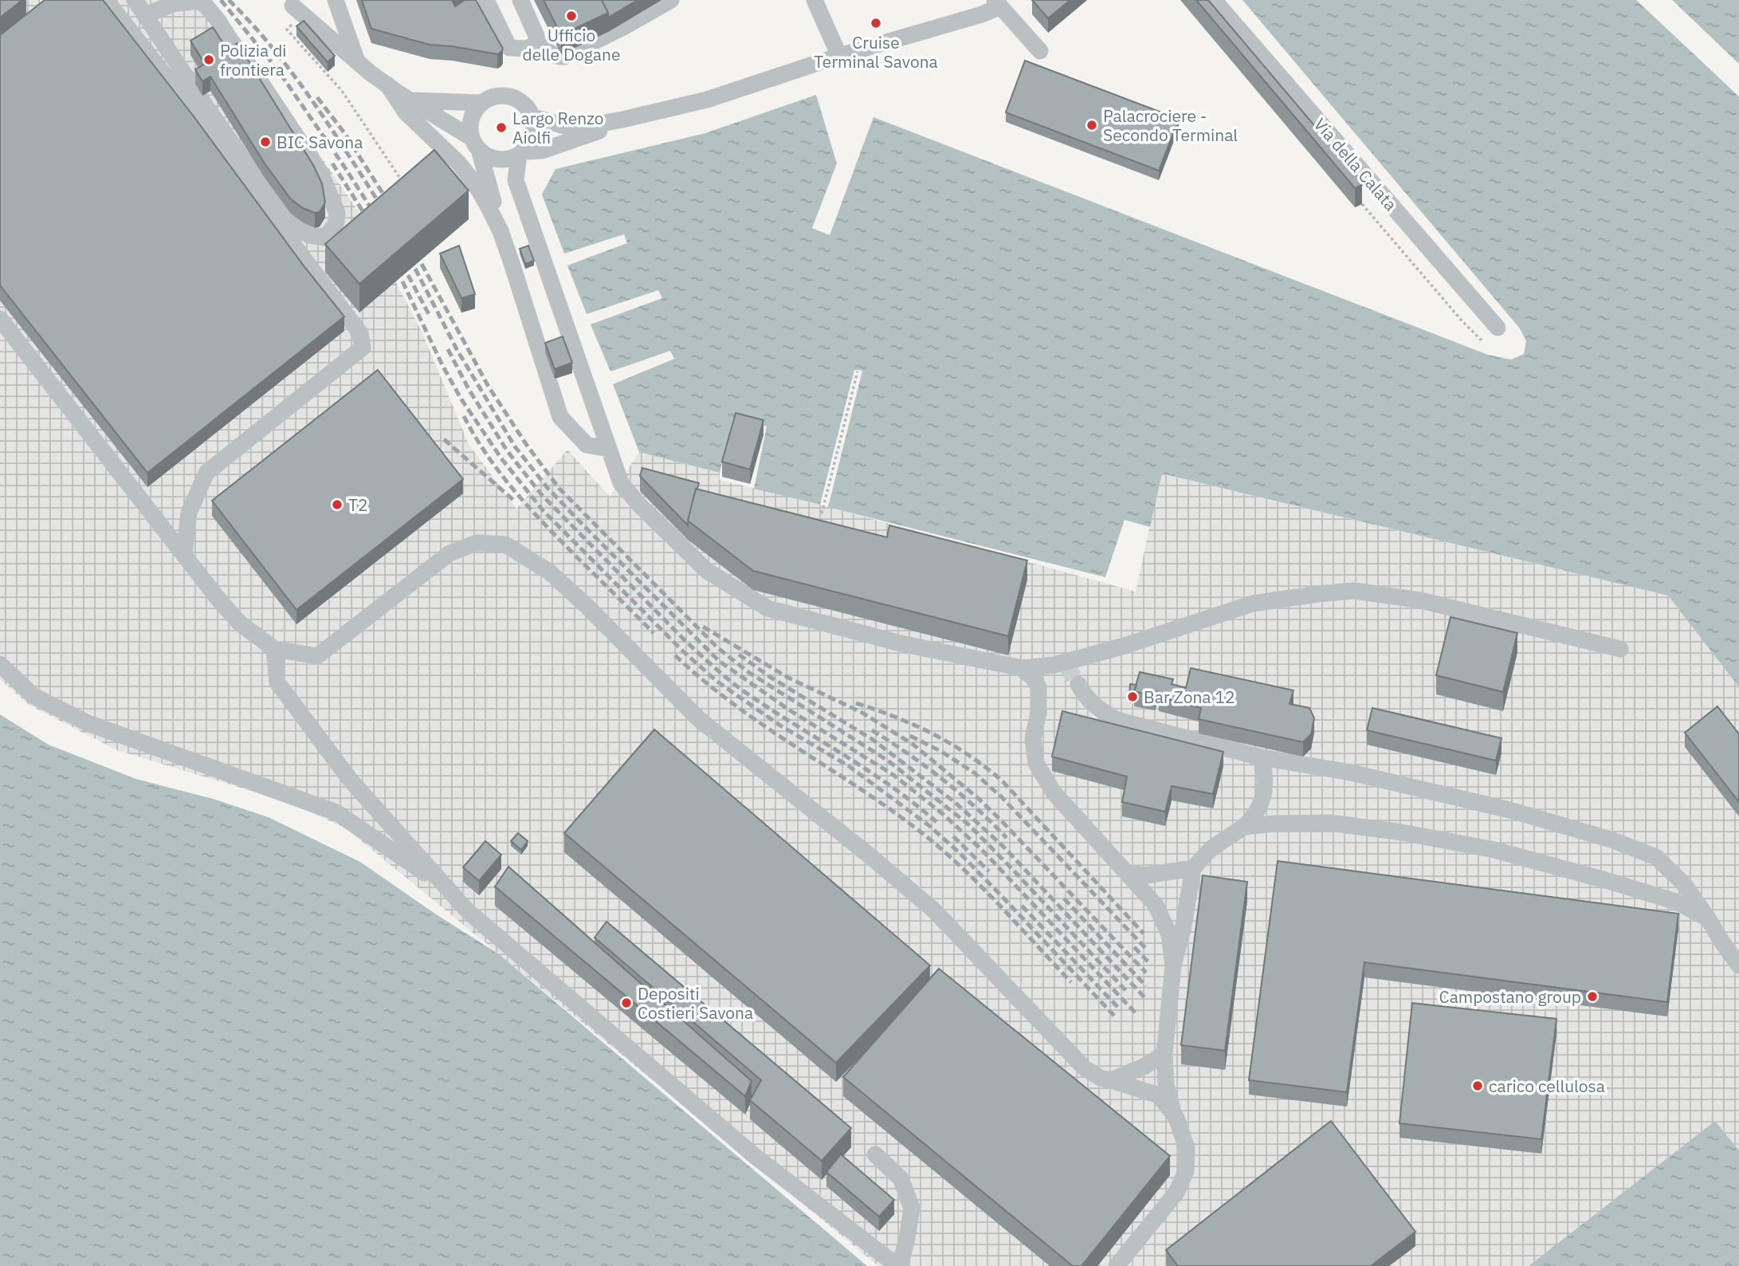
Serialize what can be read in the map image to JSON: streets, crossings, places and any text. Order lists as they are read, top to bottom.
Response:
{
  "streets": {
    "street": ["Via della Calata"]
  },
  "places": [
    "Ufficio delle Dogane",
    "Cruise Terminal Savona",
    "Polizia di frontiera",
    "Palacrociere - Secondo Terminal",
    "Largo Renzo Aiolfi",
    "BIC Savona",
    "T2",
    "Bar Zona 12",
    "Campostano group",
    "Depositi Costieri Savona",
    "carico cellulosa"
  ]
}
